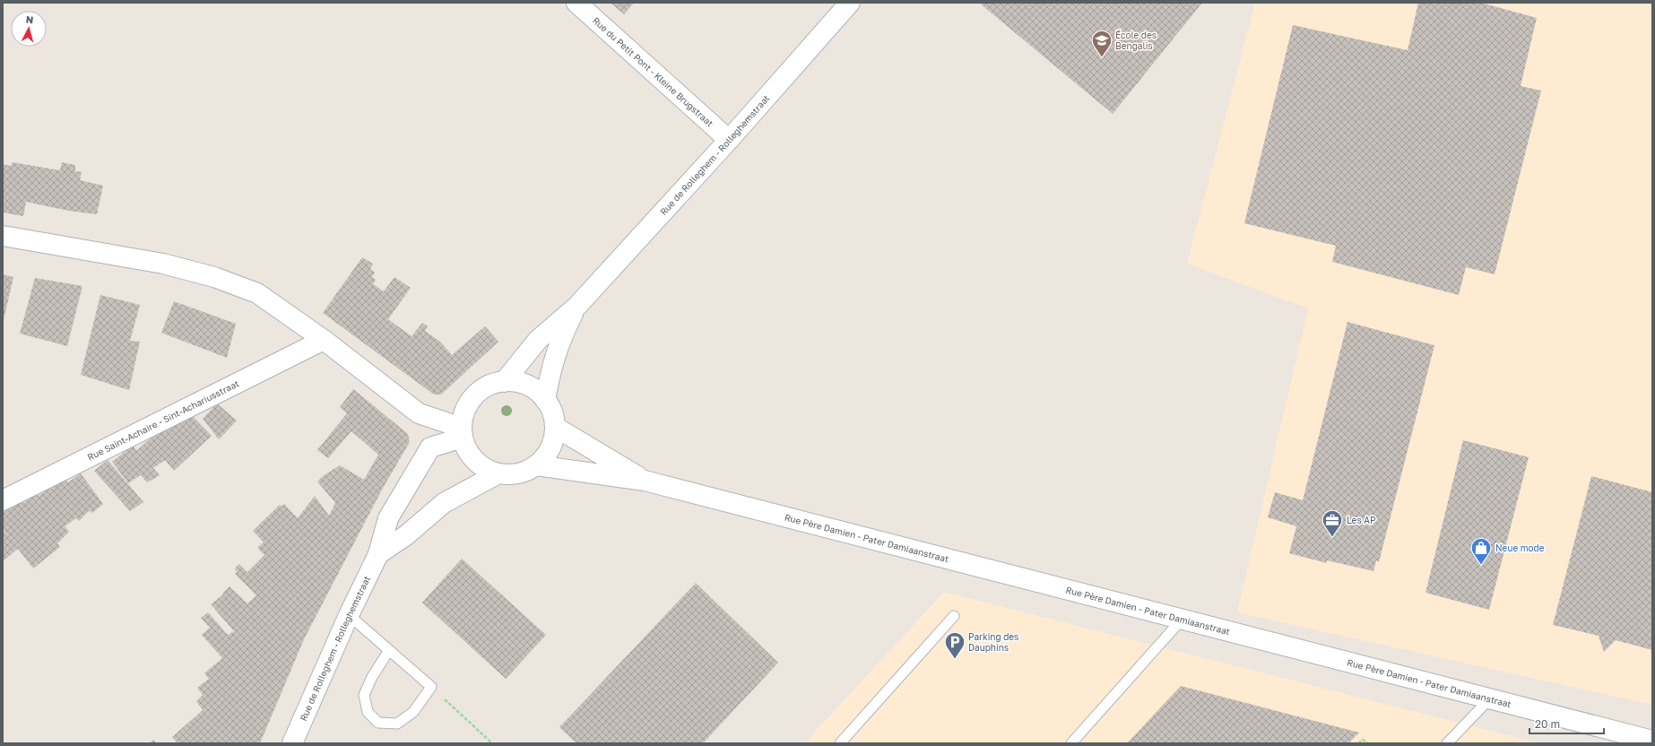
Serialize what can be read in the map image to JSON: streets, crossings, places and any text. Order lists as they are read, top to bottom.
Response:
{
  "streets": {
    "street": [
      "Rue du Petit Pont - Kleine Brugstraat",
      "Rue de Rolleghem - Rolleghemstraat",
      "Rue Saint-Achaire - Sint-Achariusstraat",
      "Rue Père Damien - Pater Damiaanstraat"
    ]
  },
  "crossings": [
    ["Rue du Petit Pont - Kleine Brugstraat", "Rue de Rolleghem - Rolleghemstraat"],
    ["Rue de Rolleghem - Rolleghemstraat", "Rue Père Damien - Pater Damiaanstraat"]
  ],
  "places": {
    "school or university": ["École des Bengalis"],
    "office": ["Les AP"],
    "shop": ["Neue mode"],
    "parking": ["Parking des Dauphins"]
  },
  "scale_bar": "20 m",
  "north": "top"
}
